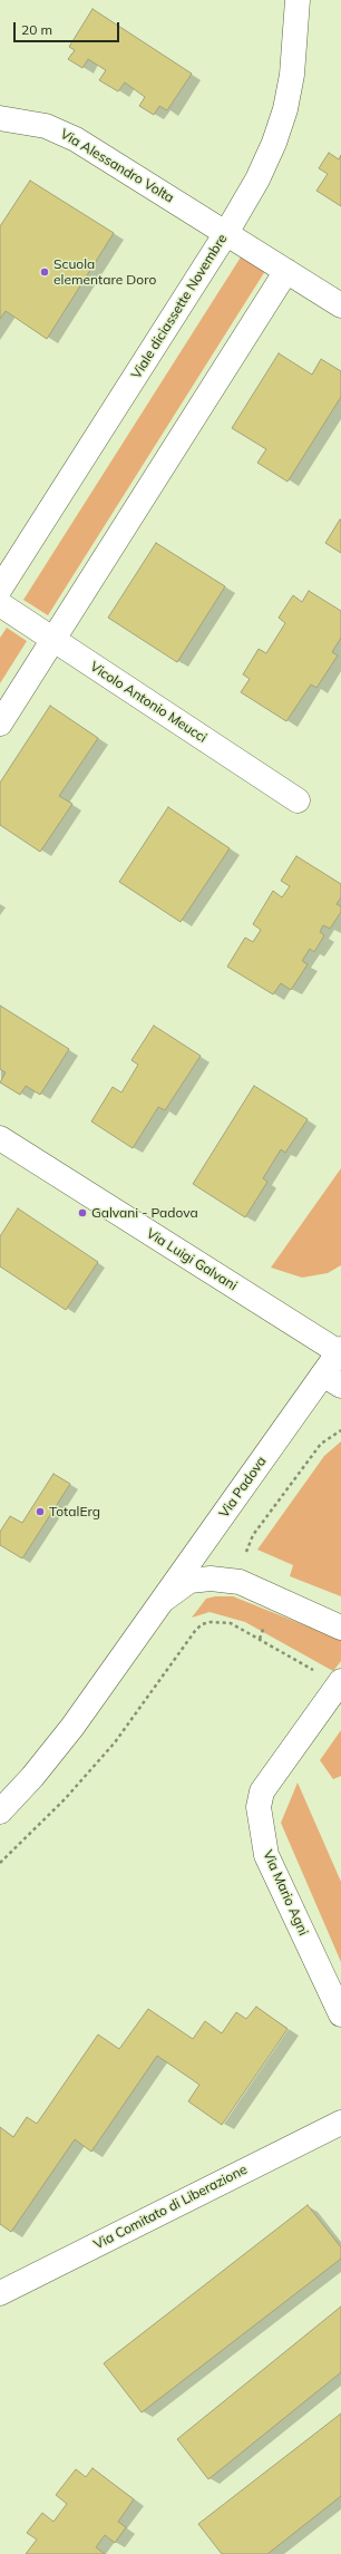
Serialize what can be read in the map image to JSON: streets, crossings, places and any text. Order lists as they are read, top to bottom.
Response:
{
  "streets": {
    "street": [
      "Via Alessandro Volta",
      "Viale diciassette Novembre",
      "Vicolo Antonio Meucci",
      "Via Luigi Galvani",
      "Via Padova",
      "Via Mario Agni",
      "Via Comitato di Liberazione"
    ]
  },
  "crossings": [
    ["Via Alessandro Volta", "Viale diciassette Novembre"],
    ["Via Luigi Galvani", "Via Padova"]
  ],
  "places": ["Scuola elementare Doro", "Galvani - Padova", "TotalErg"],
  "scale_bar": "20 m"
}
